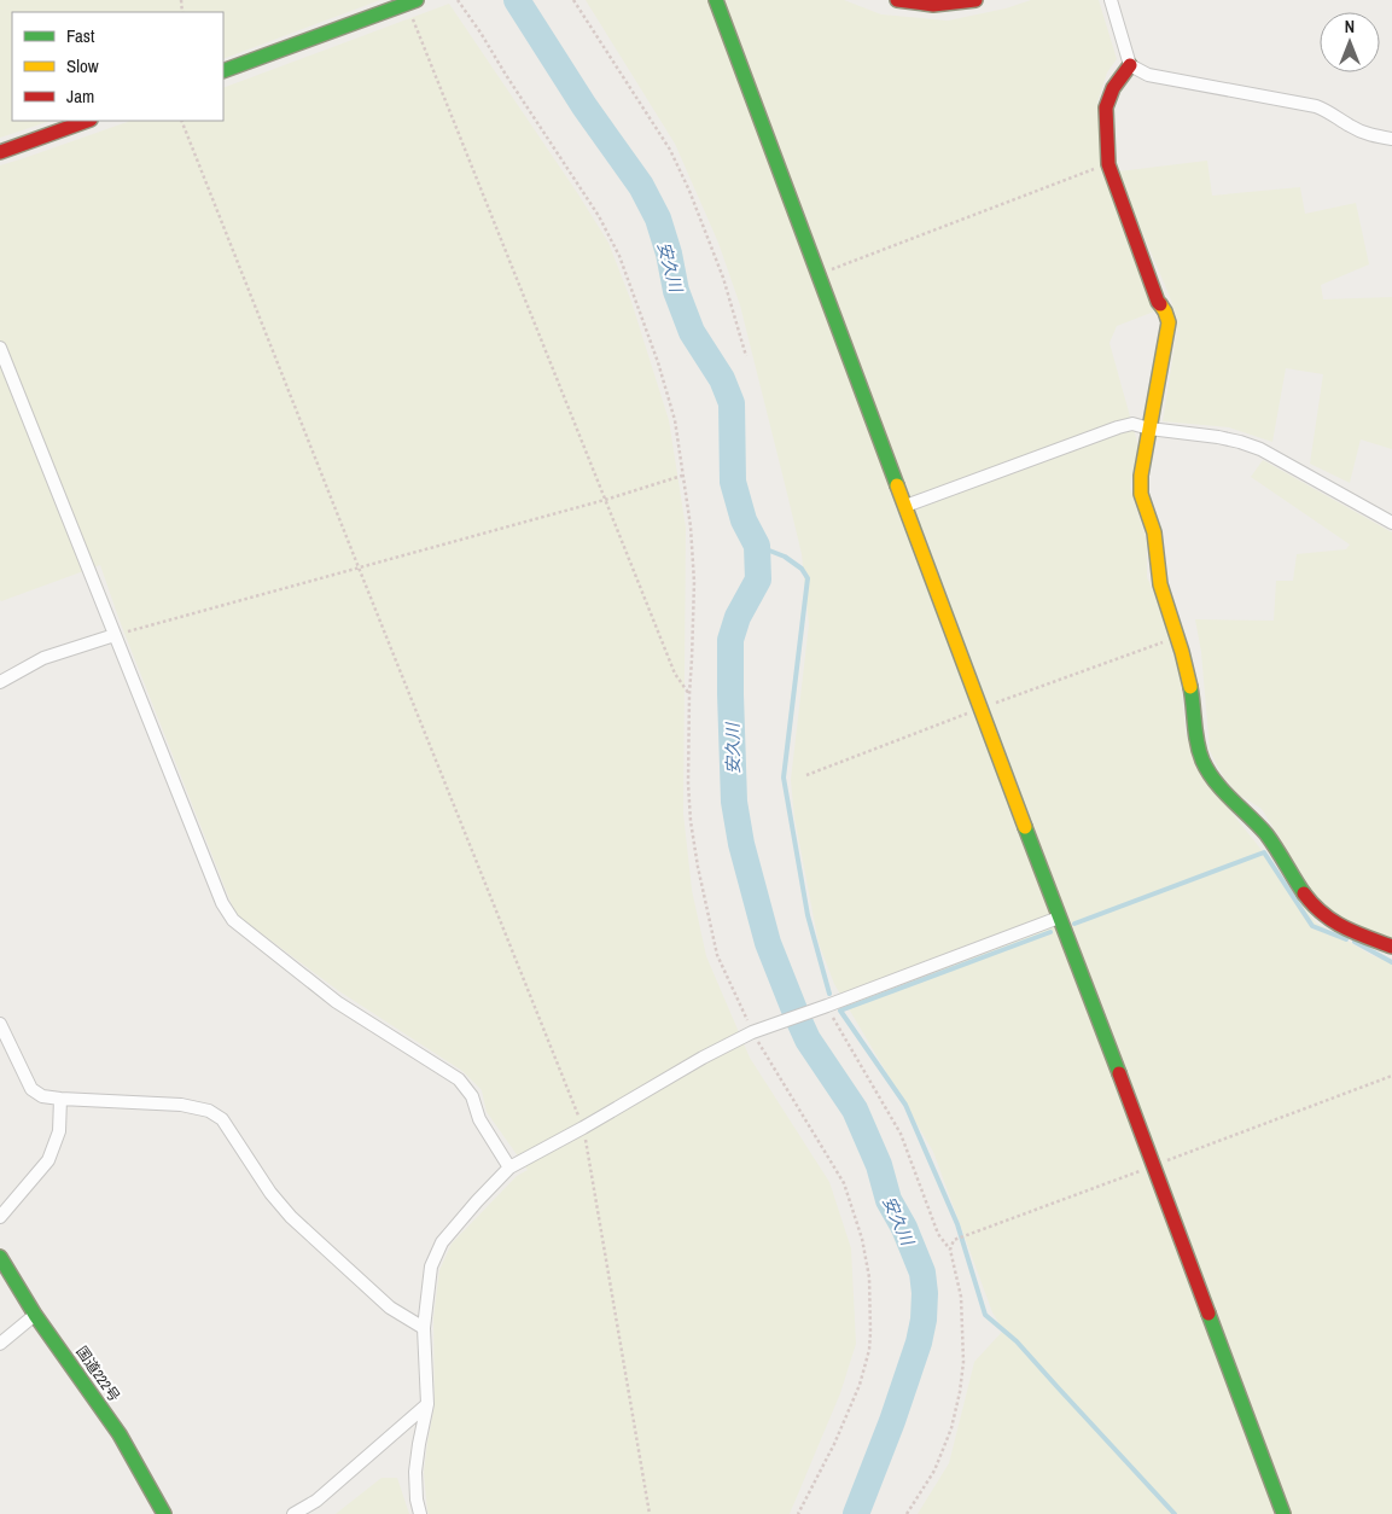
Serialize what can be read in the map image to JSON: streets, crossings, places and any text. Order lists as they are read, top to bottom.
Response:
{
  "streets": {
    "main road": ["国道222号"]
  },
  "water": ["安久川"],
  "legend": ["Fast", "Slow", "Jam"],
  "north": "top"
}
